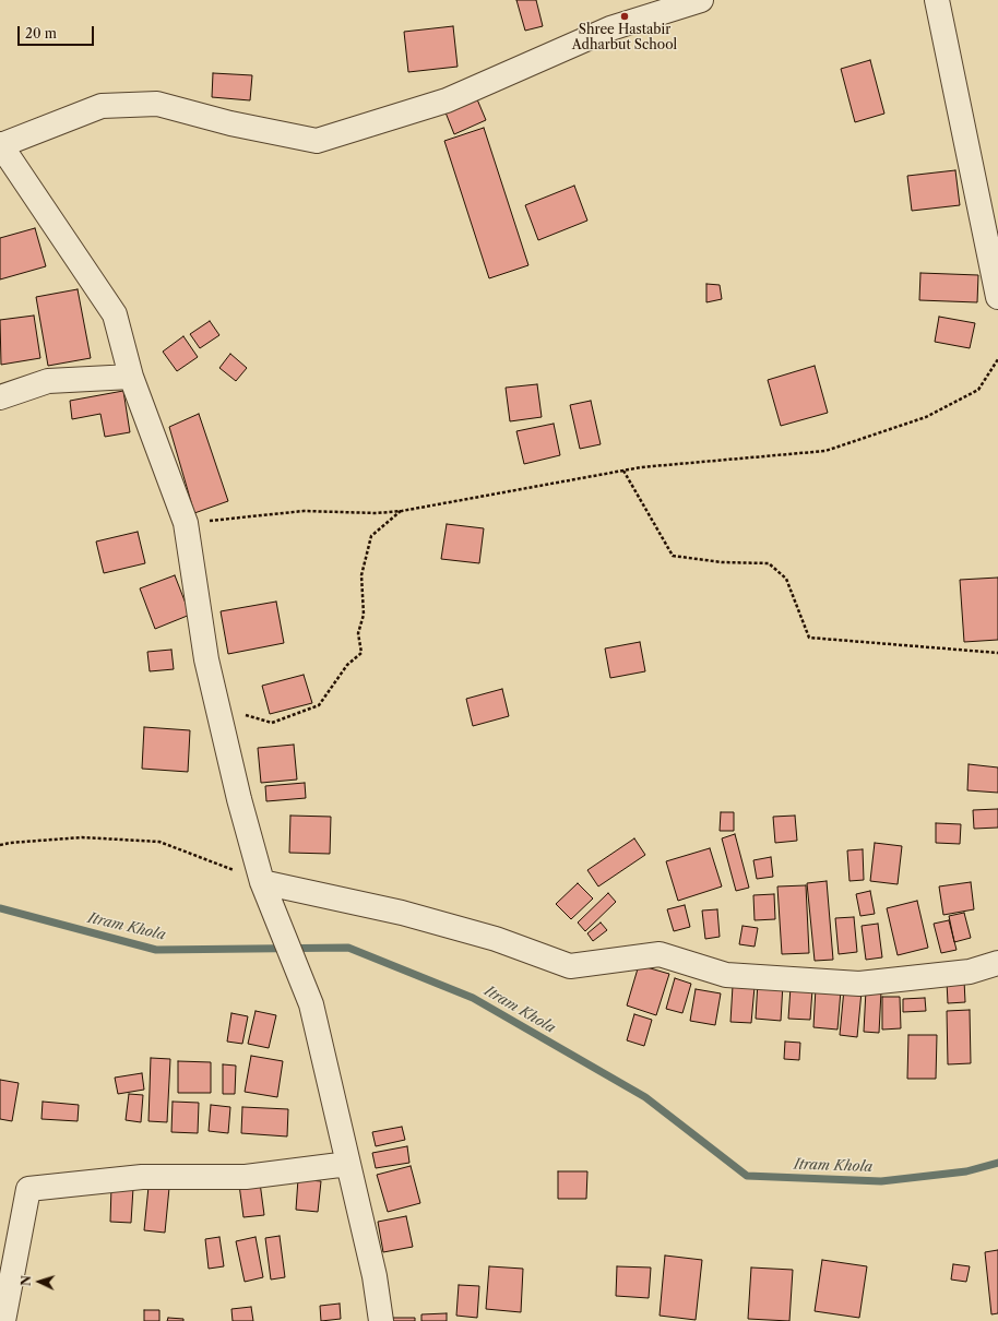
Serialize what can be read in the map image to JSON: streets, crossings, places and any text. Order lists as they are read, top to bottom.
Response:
{
  "water": ["Itram Khola"],
  "places": ["Shree Hastabir Adharbut School"],
  "scale_bar": "20 m",
  "north": "left"
}
